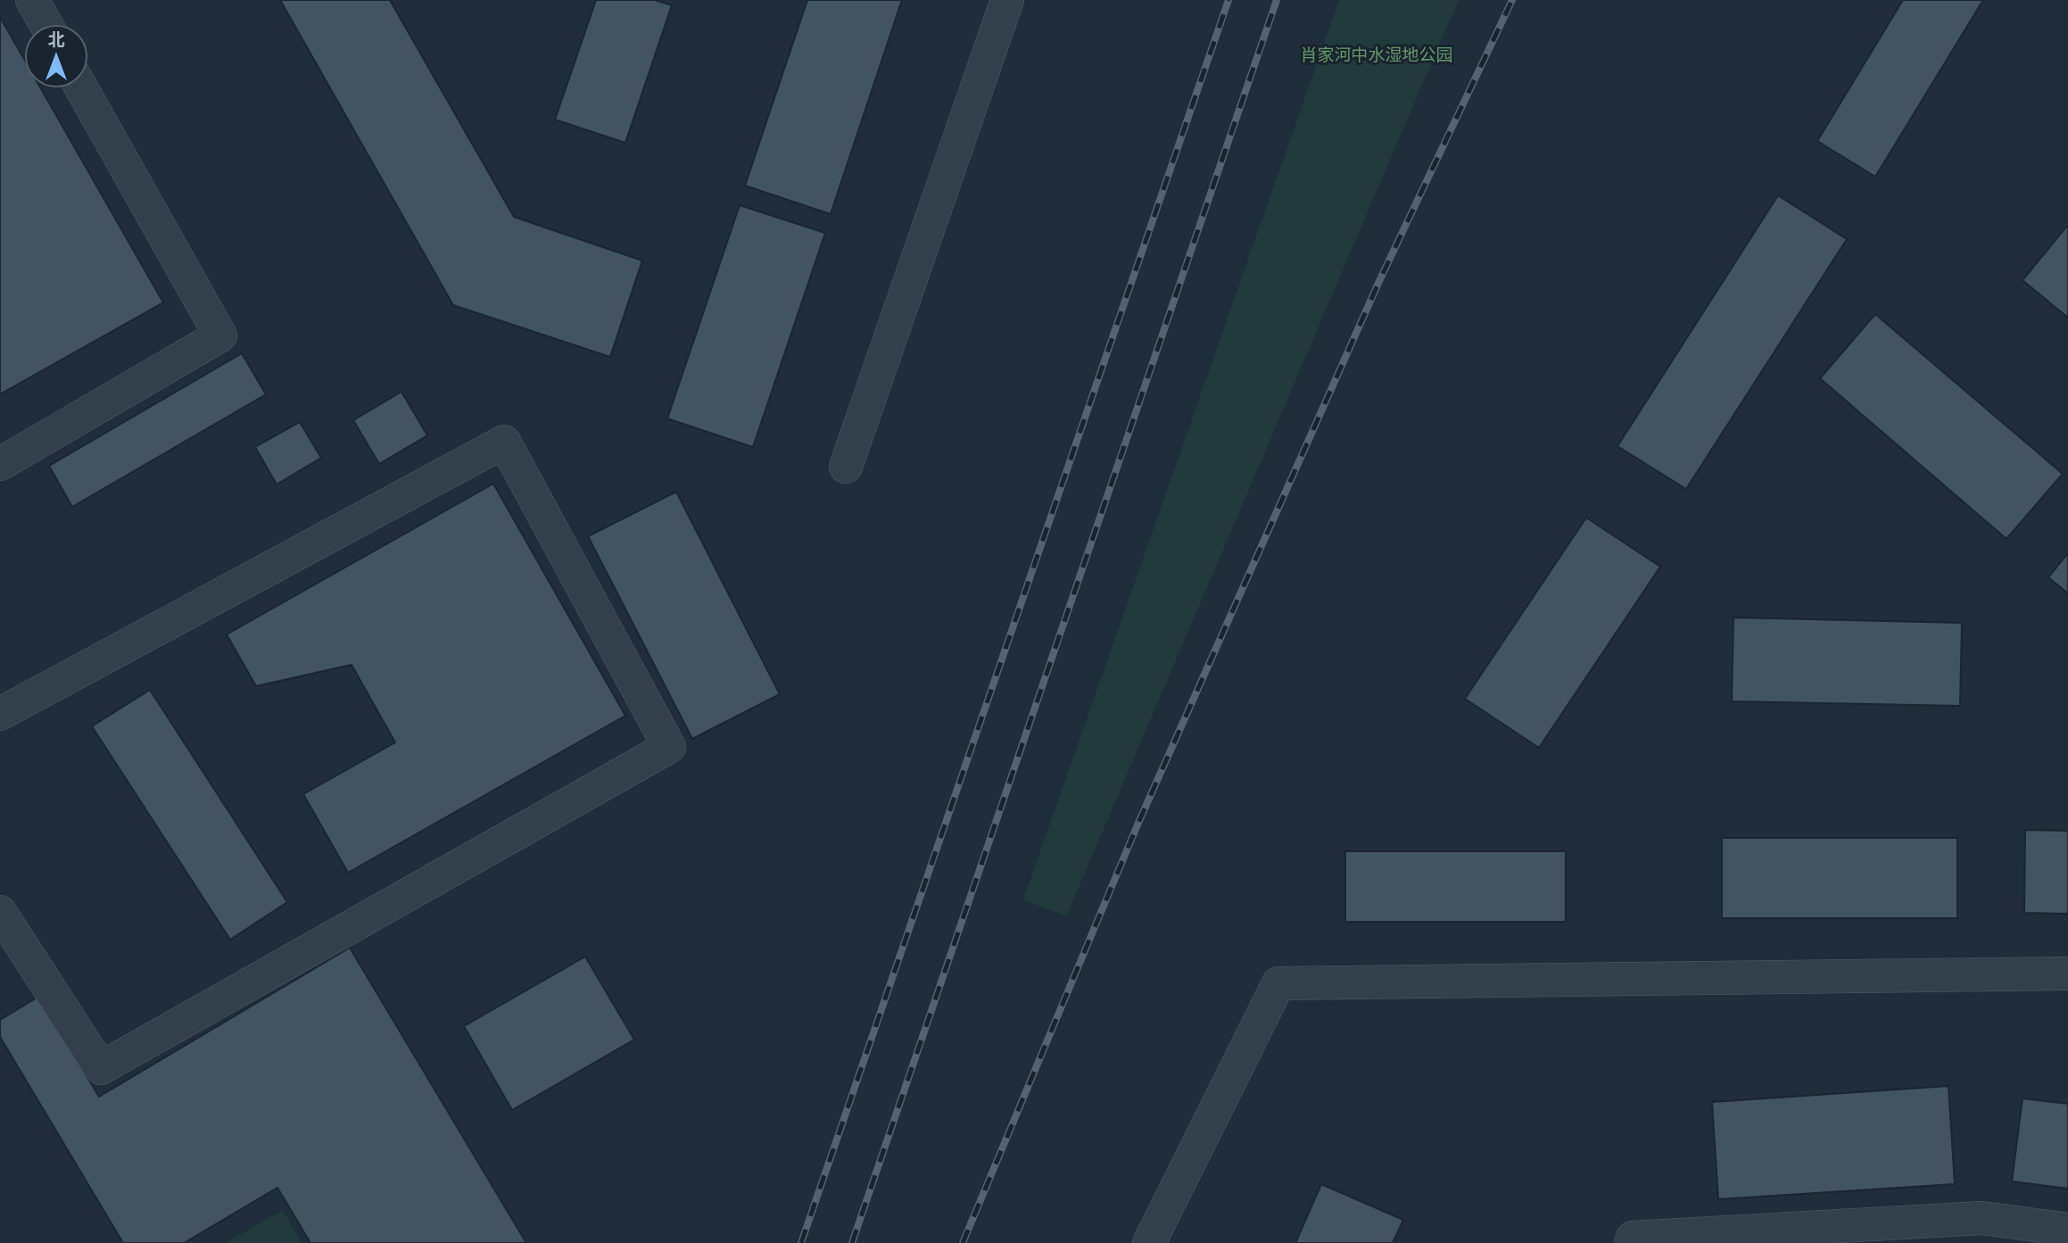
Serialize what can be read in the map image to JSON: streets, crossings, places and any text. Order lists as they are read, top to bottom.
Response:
{
  "parks": ["肖家河中水湿地公园"],
  "north": "top"
}
